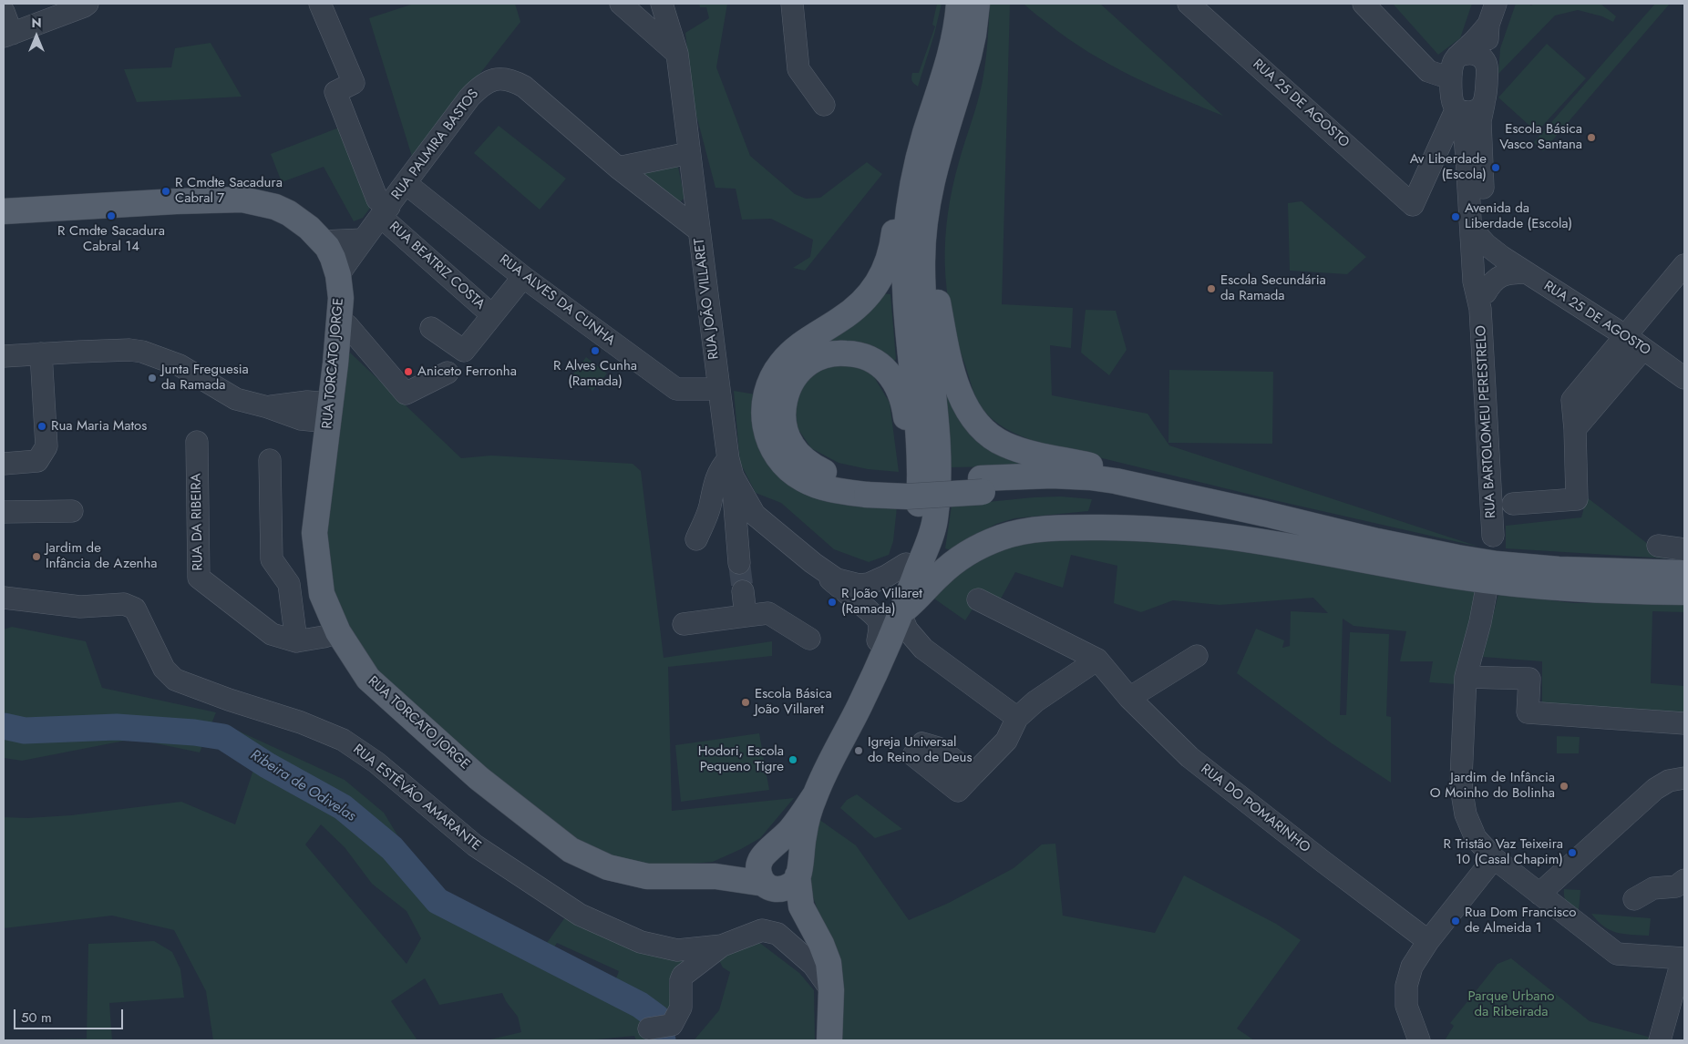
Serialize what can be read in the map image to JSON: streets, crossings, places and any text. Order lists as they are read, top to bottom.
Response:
{
  "streets": {
    "main road": ["RUA TORCATO JORGE"],
    "street": [
      "RUA 25 DE AGOSTO",
      "RUA PALMIRA BASTOS",
      "RUA BEATRIZ COSTA",
      "RUA JOÃO VILLARET",
      "RUA ALVES DA CUNHA",
      "RUA BARTOLOMEU PERESTRELO",
      "RUA DA RIBEIRA",
      "RUA ESTÊVÃO AMARANTE",
      "RUA DO POMARINHO"
    ]
  },
  "crossings": [
    ["RUA 25 DE AGOSTO", "RUA BARTOLOMEU PERESTRELO"],
    ["RUA PALMIRA BASTOS", "RUA BEATRIZ COSTA"],
    ["RUA PALMIRA BASTOS", "RUA JOÃO VILLARET"],
    ["RUA PALMIRA BASTOS", "RUA ALVES DA CUNHA"],
    ["RUA PALMIRA BASTOS", "RUA TORCATO JORGE"],
    ["RUA JOÃO VILLARET", "RUA ALVES DA CUNHA"],
    ["RUA TORCATO JORGE", "RUA DA RIBEIRA"]
  ],
  "water": ["Ribeira de Odivelas"],
  "parks": ["Parque Urbano da Ribeirada"],
  "places": [
    "Escola Básica Vasco Santana",
    "Av Liberdade (Escola)",
    "R Cmdte Sacadura Cabral 7",
    "R Cmdte Sacadura Cabral 14",
    "Avenida da Liberdade (Escola)",
    "Escola Secundária da Ramada",
    "R Alves Cunha (Ramada)",
    "Aniceto Ferronha",
    "Junta Freguesia da Ramada",
    "Rua Maria Matos",
    "Jardim de Infância de Azenha",
    "R João Villaret (Ramada)",
    "Escola Básica João Villaret",
    "Igreja Universal do Reino de Deus",
    "Hodori, Escola Pequeno Tigre",
    "Jardim de Infância O Moinho do Bolinha",
    "R Tristão Vaz Teixeira 10 (Casal Chapim)",
    "Rua Dom Francisco de Almeida 1"
  ],
  "scale_bar": "50 m",
  "north": "top"
}
